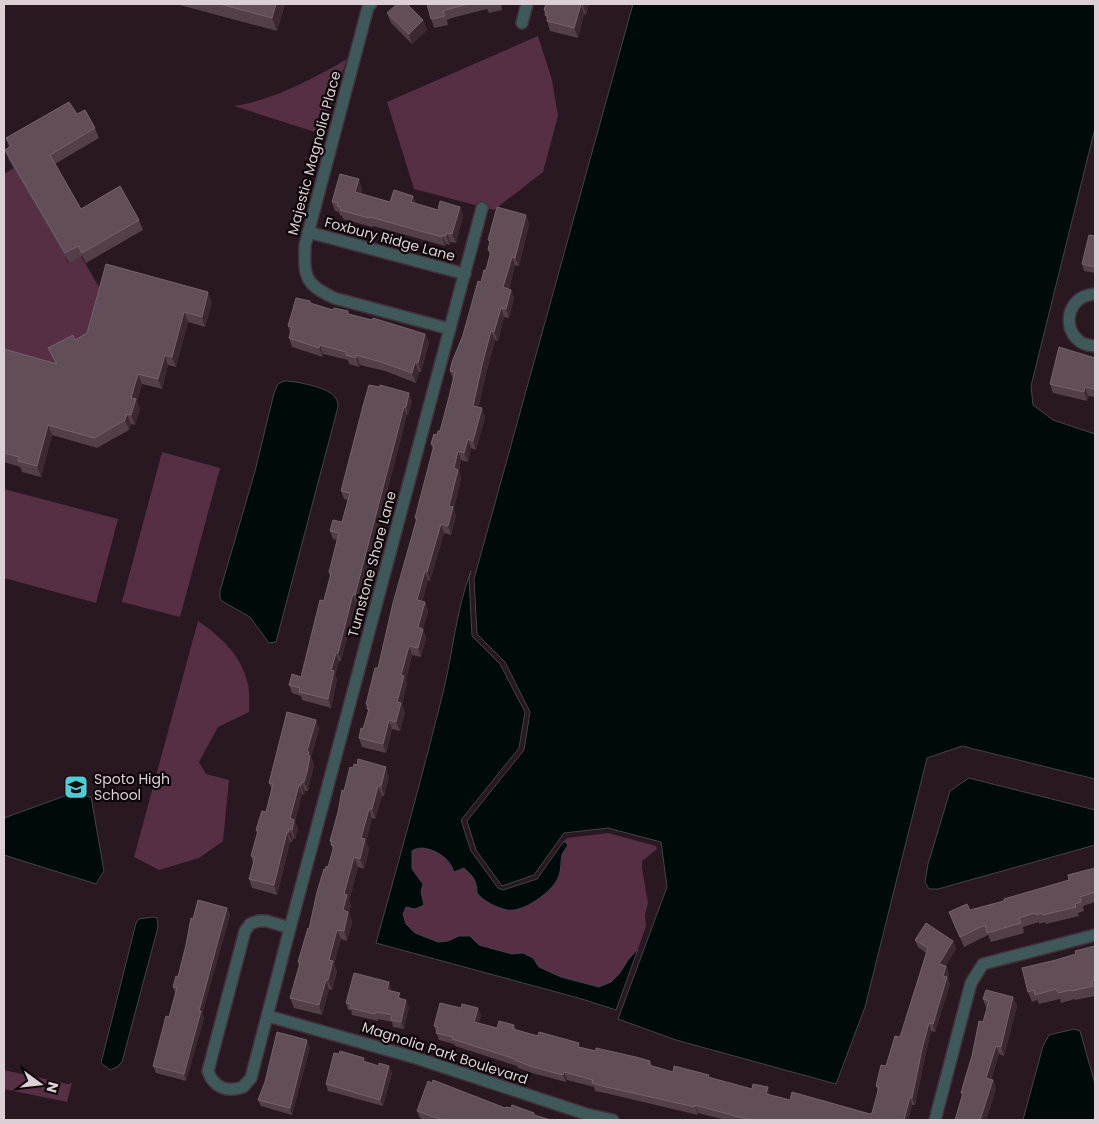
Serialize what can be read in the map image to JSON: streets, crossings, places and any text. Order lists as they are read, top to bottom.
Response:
{
  "streets": {
    "street": [
      "Majestic Magnolia Place",
      "Foxbury Ridge Lane",
      "Turnstone Shore Lane",
      "Magnolia Park Boulevard"
    ]
  },
  "crossings": [
    ["Majestic Magnolia Place", "Foxbury Ridge Lane"],
    ["Majestic Magnolia Place", "Turnstone Shore Lane"],
    ["Foxbury Ridge Lane", "Turnstone Shore Lane"],
    ["Turnstone Shore Lane", "Magnolia Park Boulevard"]
  ],
  "places": {
    "school or university": ["Spoto High School"]
  },
  "north": "right"
}
